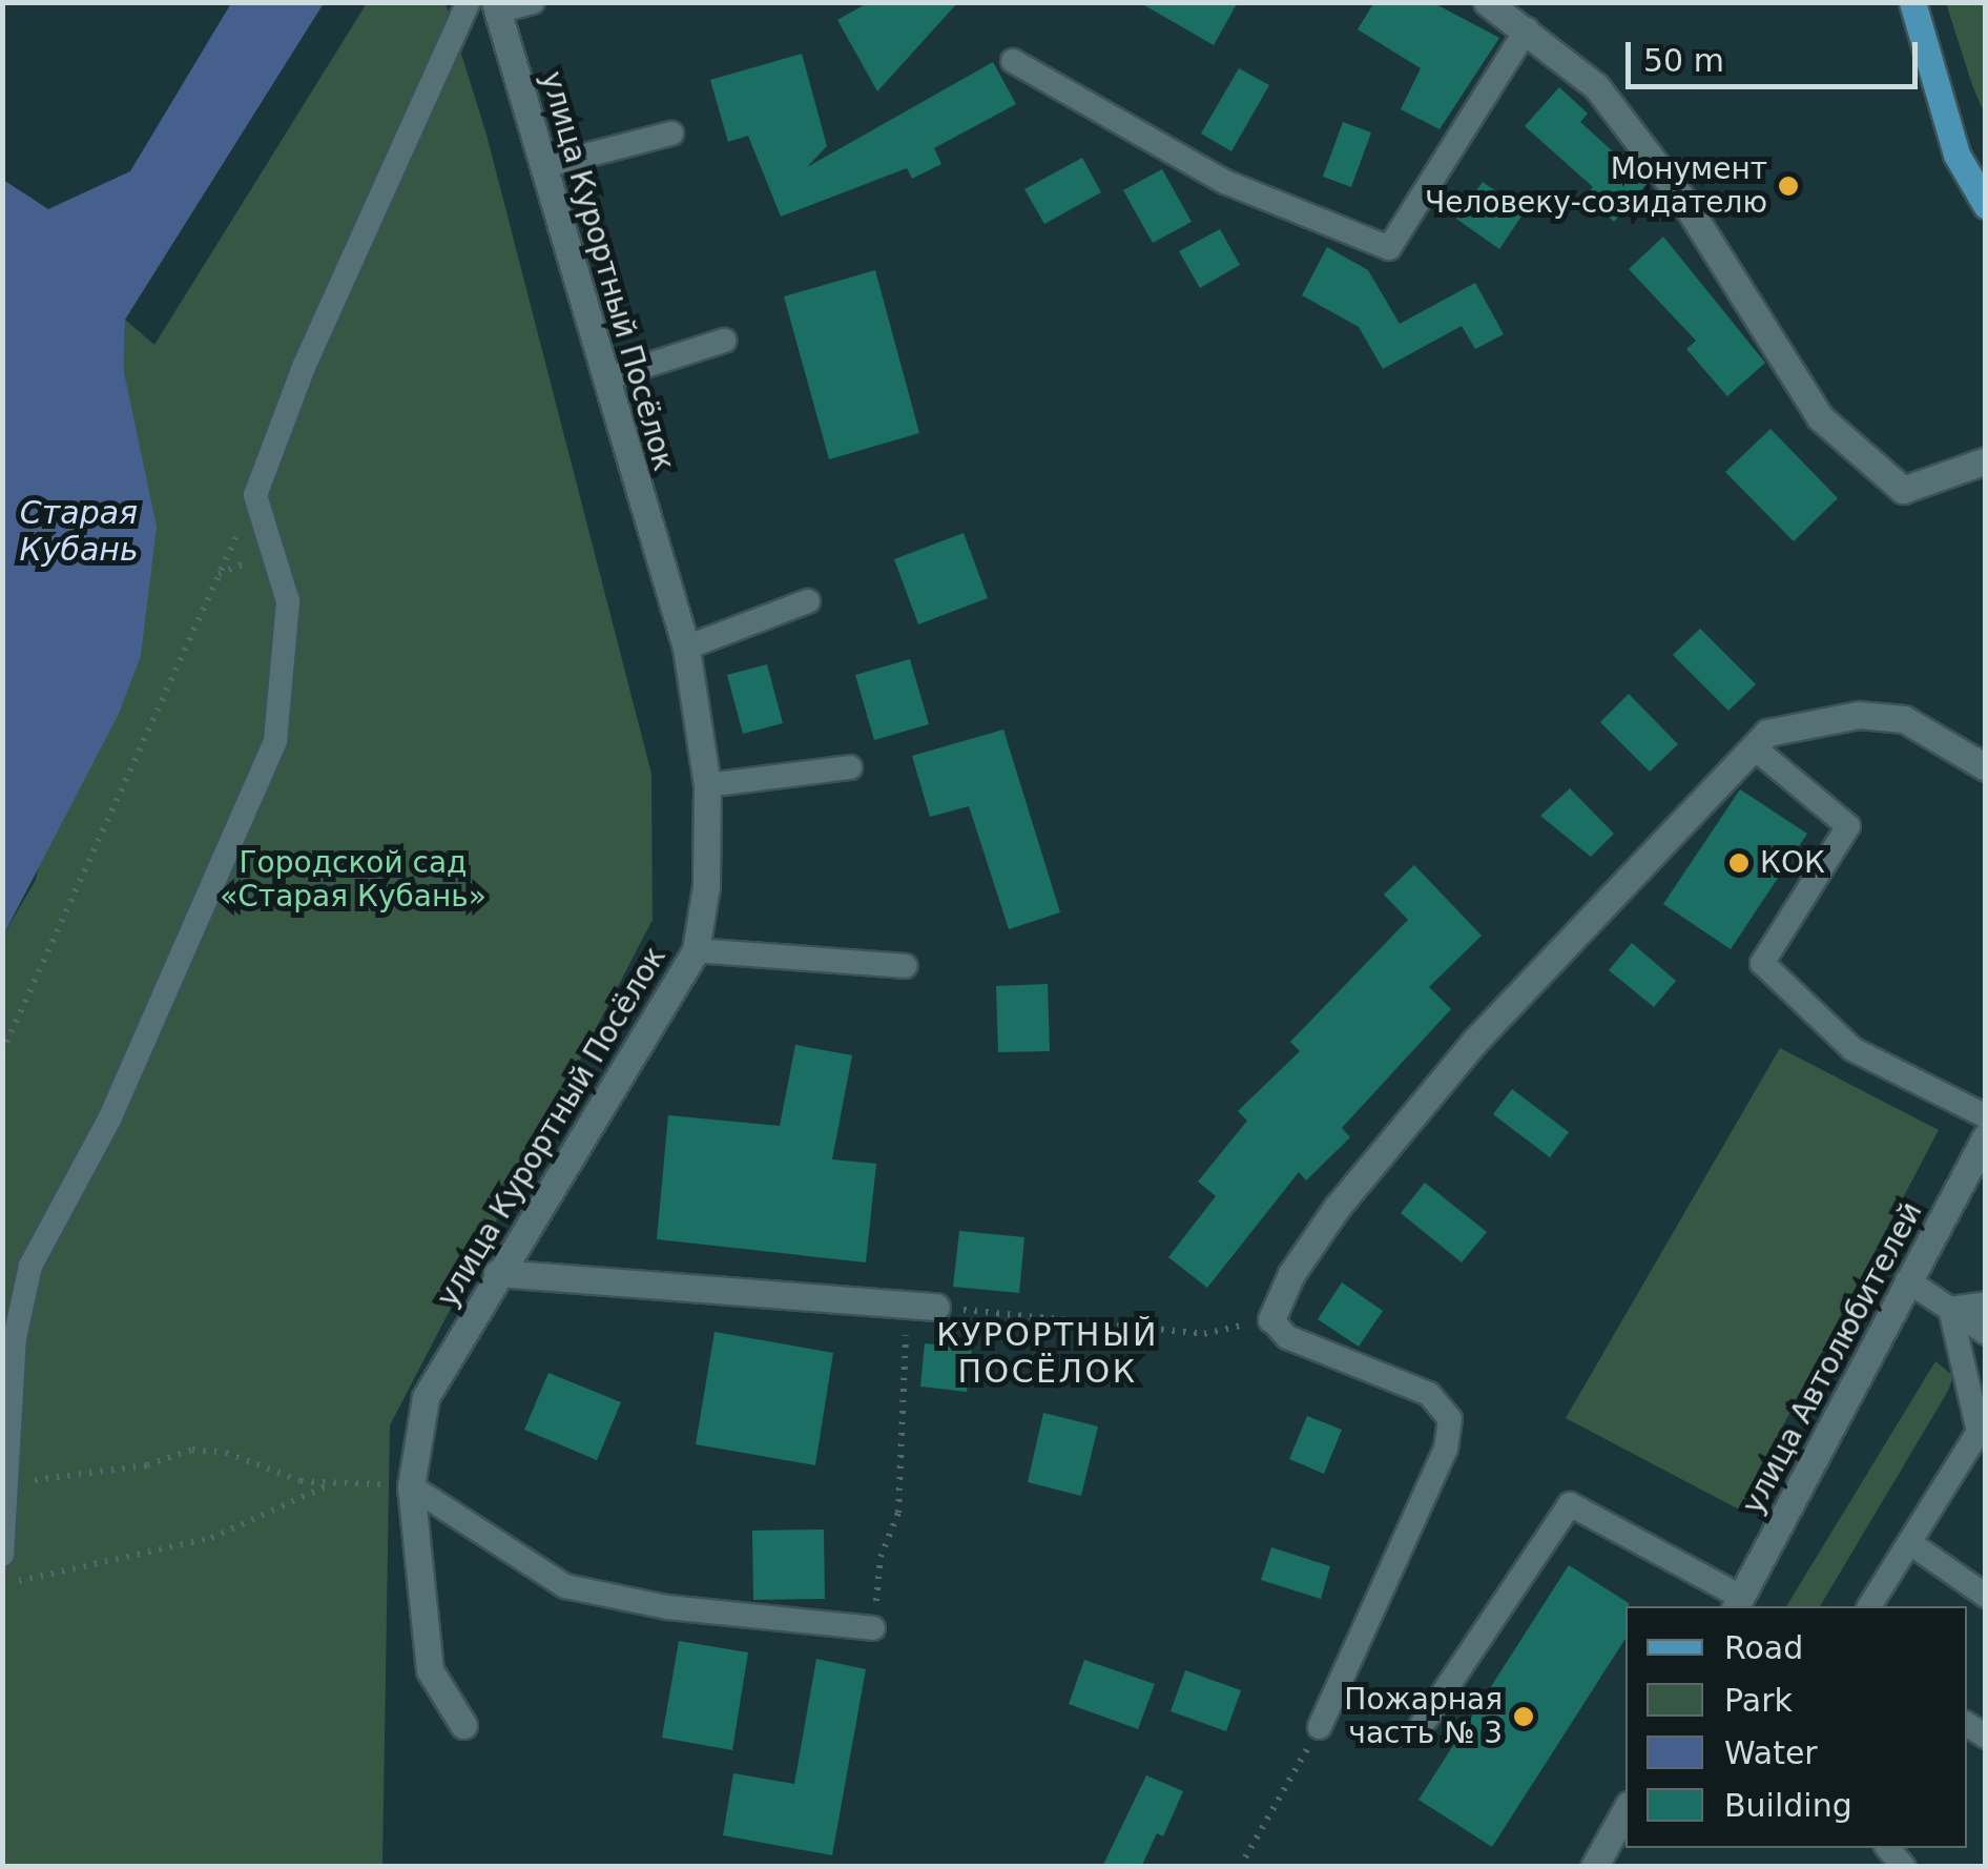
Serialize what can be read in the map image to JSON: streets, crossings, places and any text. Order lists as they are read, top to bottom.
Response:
{
  "streets": {
    "street": ["улица Курортный Посёлок", "улица Автолюбителей"]
  },
  "districts": ["КУРОРТНЫЙ ПОСЁЛОК"],
  "water": ["Старая Кубань"],
  "parks": ["Городской сад «Старая Кубань»"],
  "places": ["Монумент Человеку-созидателю", "КОК", "Пожарная часть № 3"],
  "legend": [
    "Road",
    "Park",
    "Water",
    "Building"
  ],
  "scale_bar": "50 m"
}
